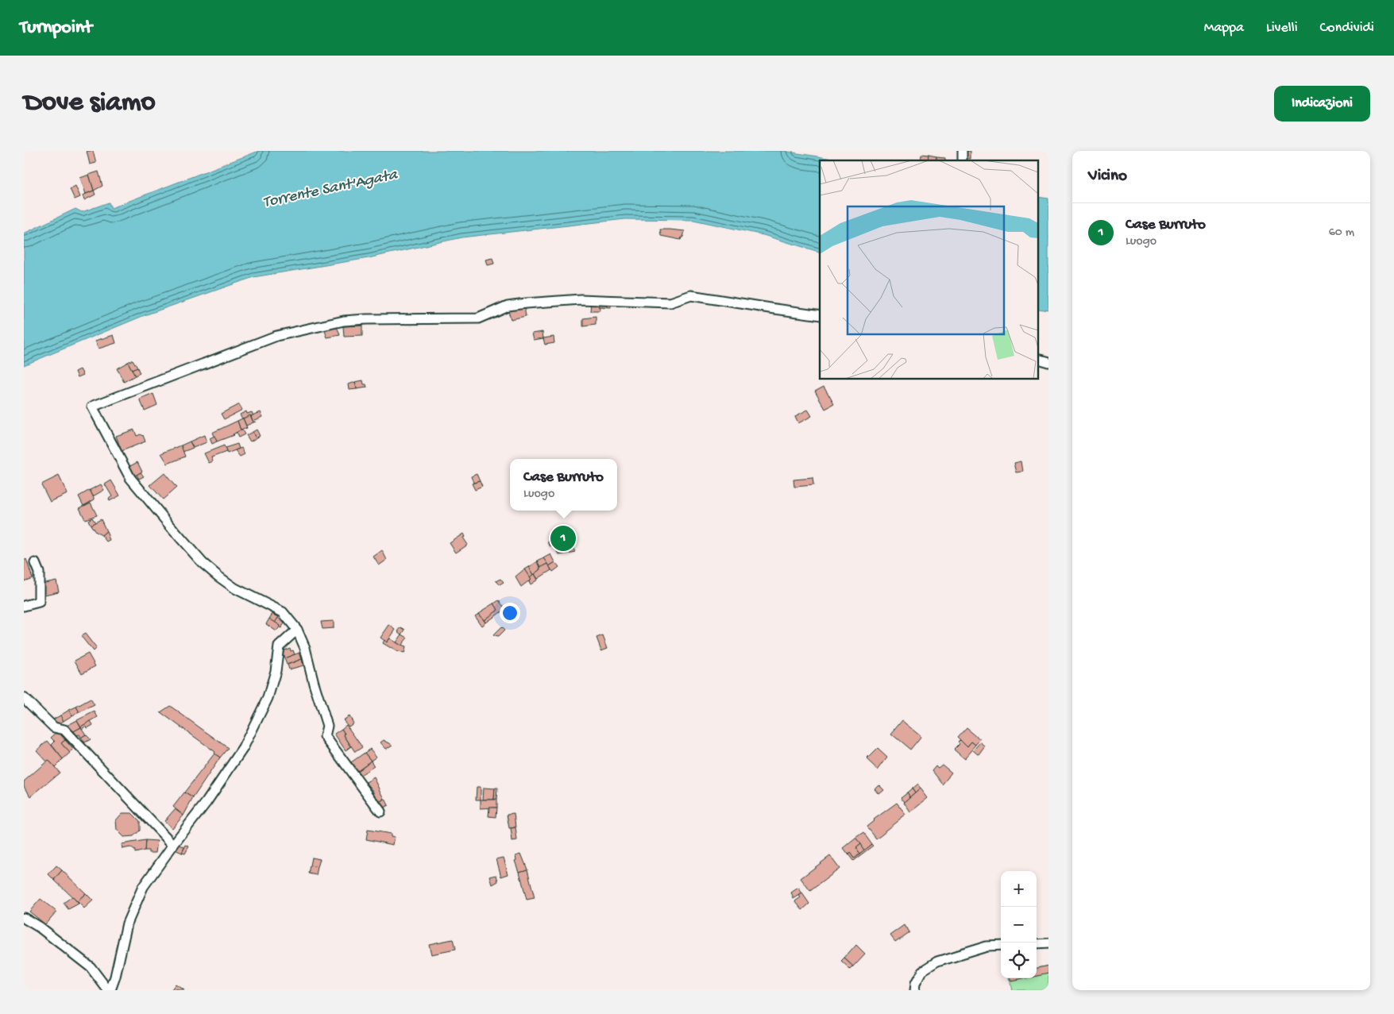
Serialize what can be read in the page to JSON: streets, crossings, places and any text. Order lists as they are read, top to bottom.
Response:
{
  "water": ["Torrente Sant'Agata"],
  "page": {
    "header": "Turnpoint",
    "nav": ["Mappa", "Livelli", "Condividi"],
    "buttons": "Indicazioni",
    "title": "Dove siamo",
    "heading": "Vicino",
    "list": [
      {
        "mark": "1",
        "name": "Case Burruto",
        "note": "Luogo",
        "value": "60 m"
      }
    ],
    "popup": ["Case Burruto", "Luogo"],
    "pins": "1",
    "map_buttons": ["+", "−"]
  }
}
